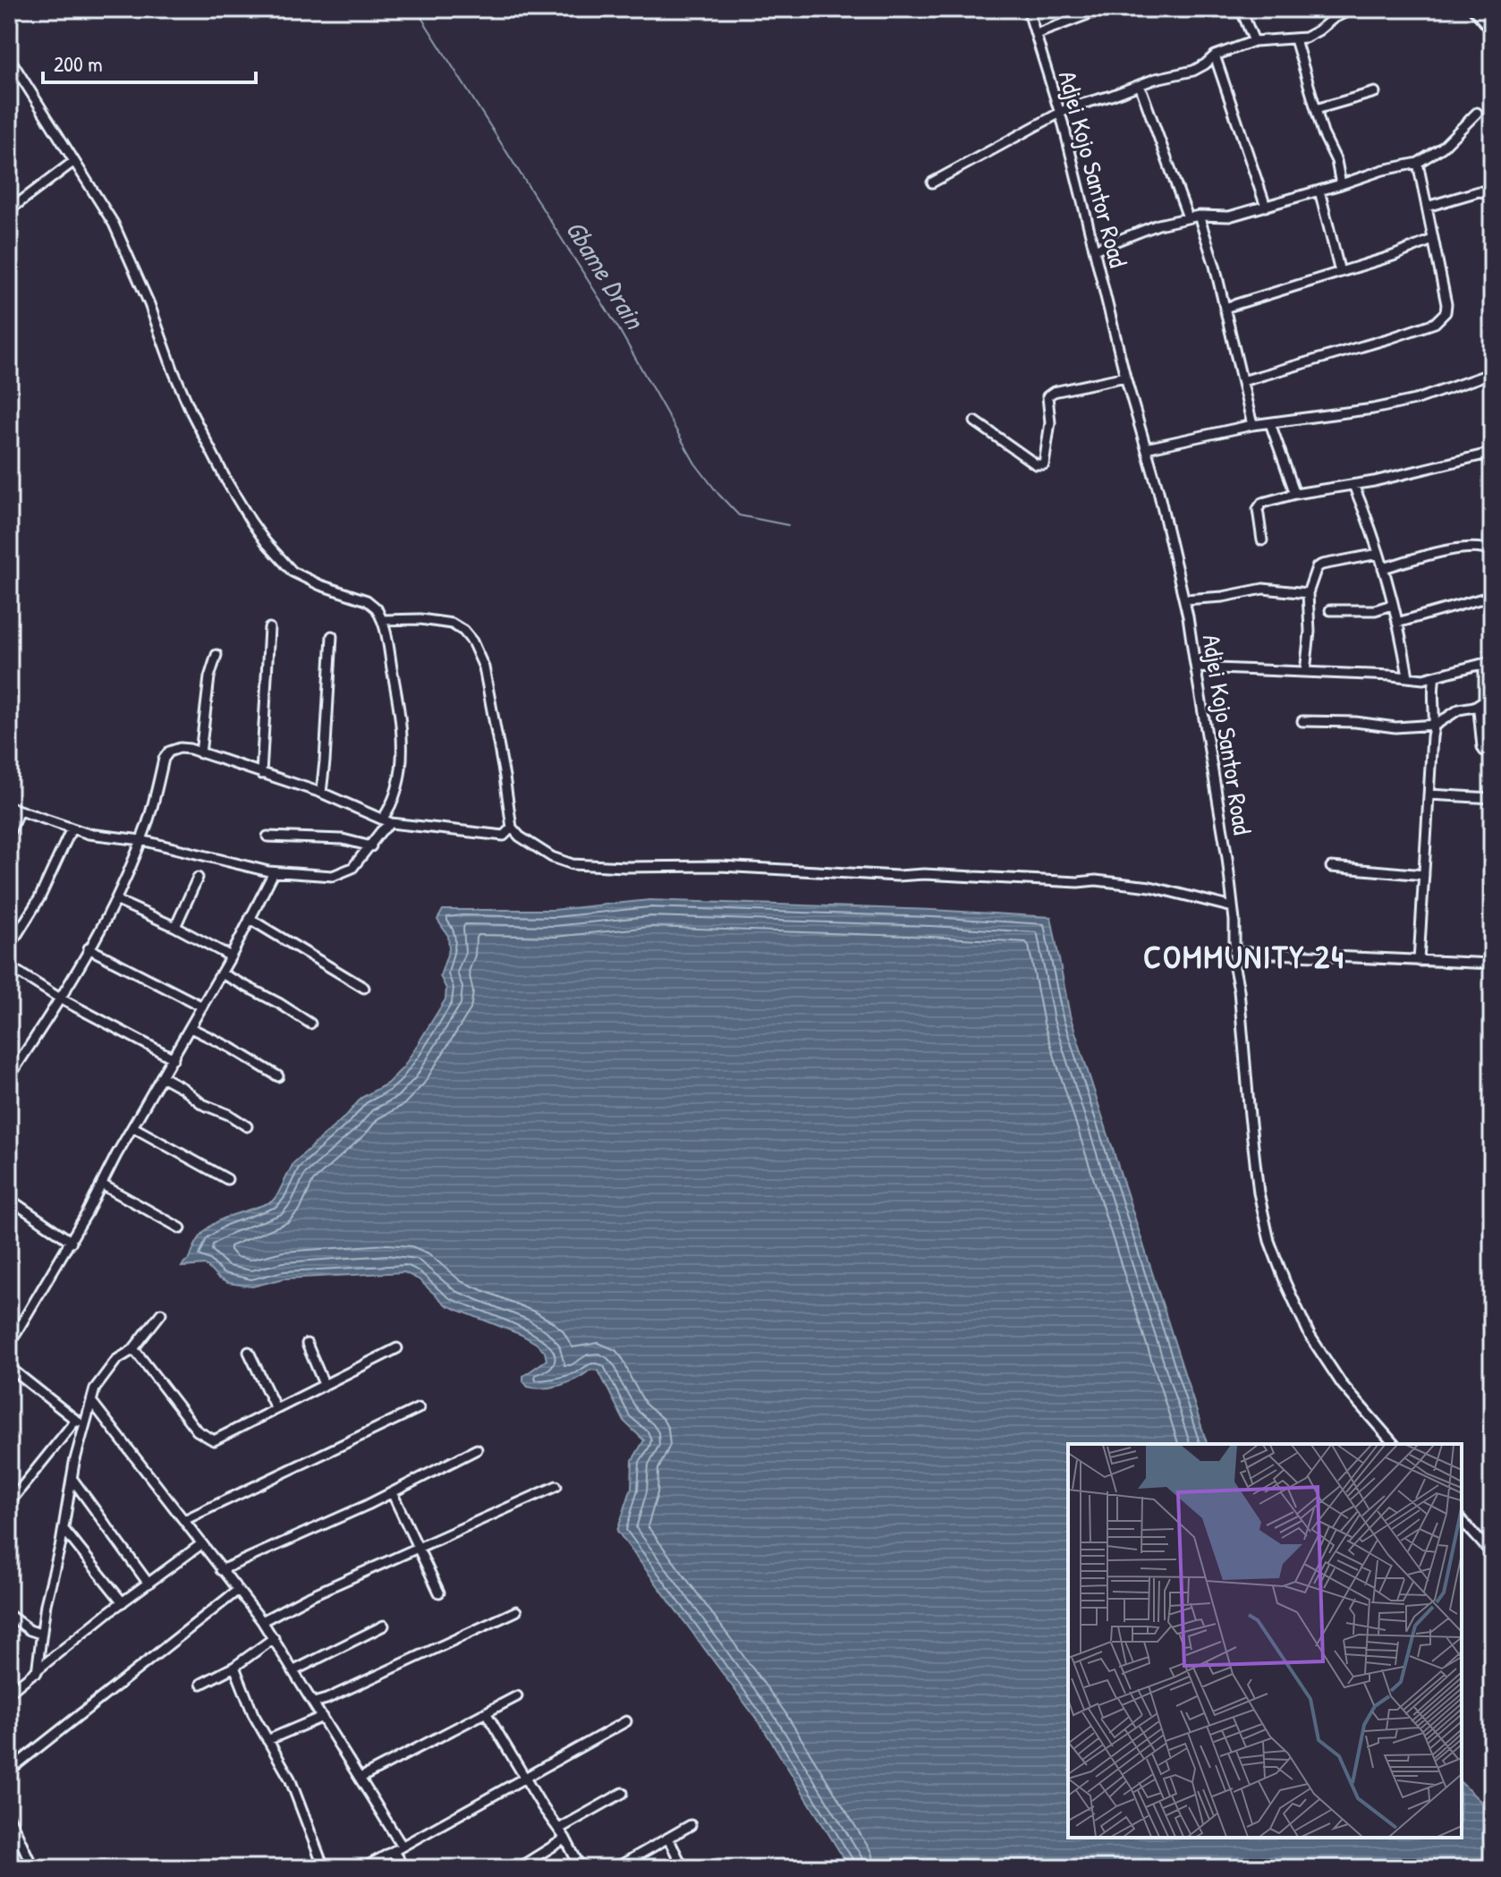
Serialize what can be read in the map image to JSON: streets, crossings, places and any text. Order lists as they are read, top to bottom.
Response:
{
  "streets": {
    "street": ["Adjei Kojo Santor Road"]
  },
  "districts": ["COMMUNITY 24"],
  "water": ["Gbame Drain"],
  "scale_bar": "200 m"
}
